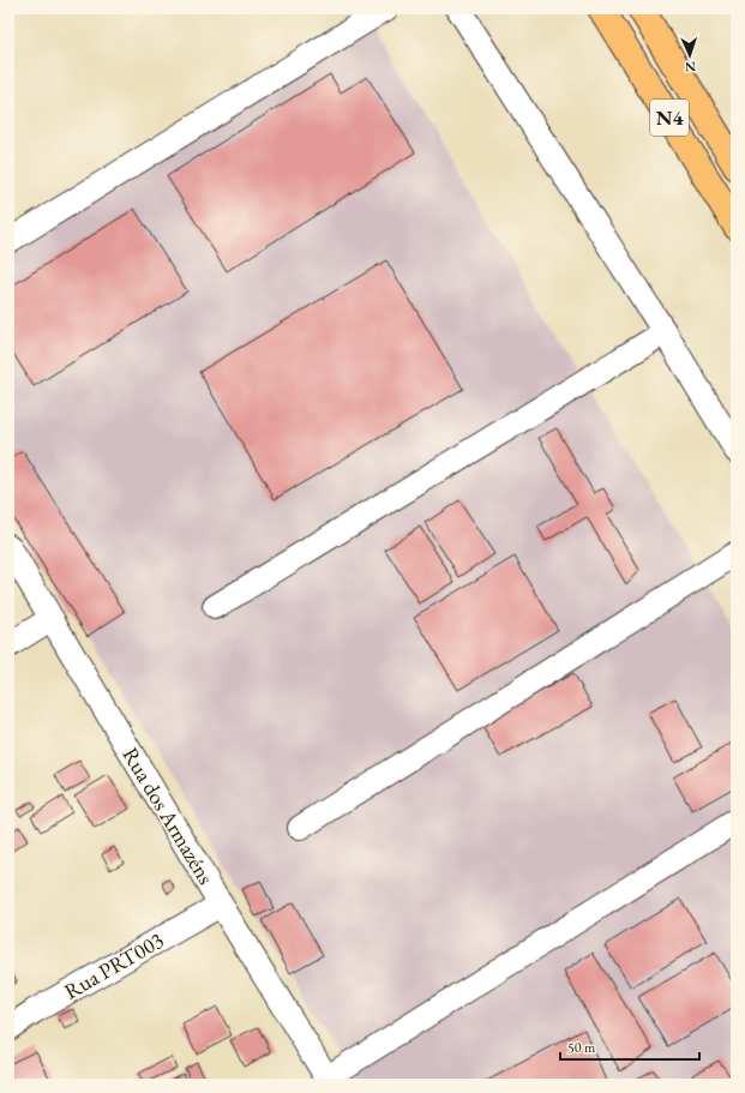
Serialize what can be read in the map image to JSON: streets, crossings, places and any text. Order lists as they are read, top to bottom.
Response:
{
  "streets": {
    "highway": ["N4"],
    "street": ["Rua dos Armazéns", "Rua PRT003"]
  },
  "crossings": [
    ["Rua dos Armazéns", "Rua PRT003"]
  ],
  "scale_bar": "50 m",
  "north": "bottom"
}
